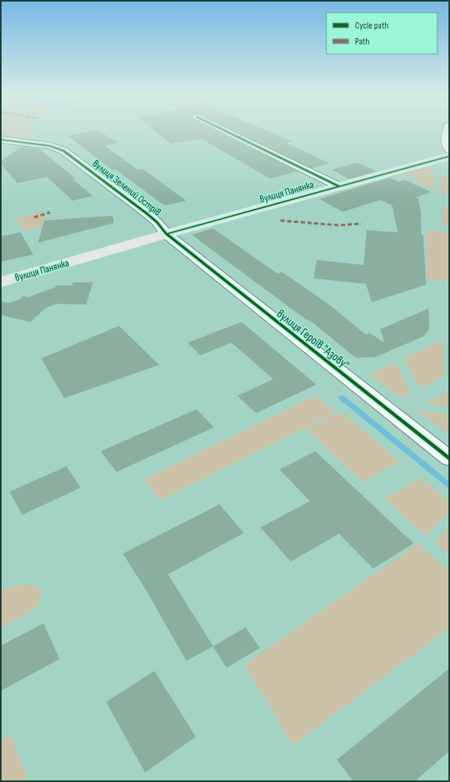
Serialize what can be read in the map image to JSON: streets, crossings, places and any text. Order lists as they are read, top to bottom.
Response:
{
  "streets": {
    "main road": ["вулиця Панянка"],
    "street": ["вулиця Зелений Острів", "вулиця Героїв \"Азову\""]
  },
  "crossings": [
    ["вулиця Зелений Острів", "вулиця Панянка"],
    ["вулиця Зелений Острів", "вулиця Героїв \"Азову\""],
    ["вулиця Панянка", "вулиця Героїв \"Азову\""]
  ],
  "legend": ["Cycle path", "Path"]
}
